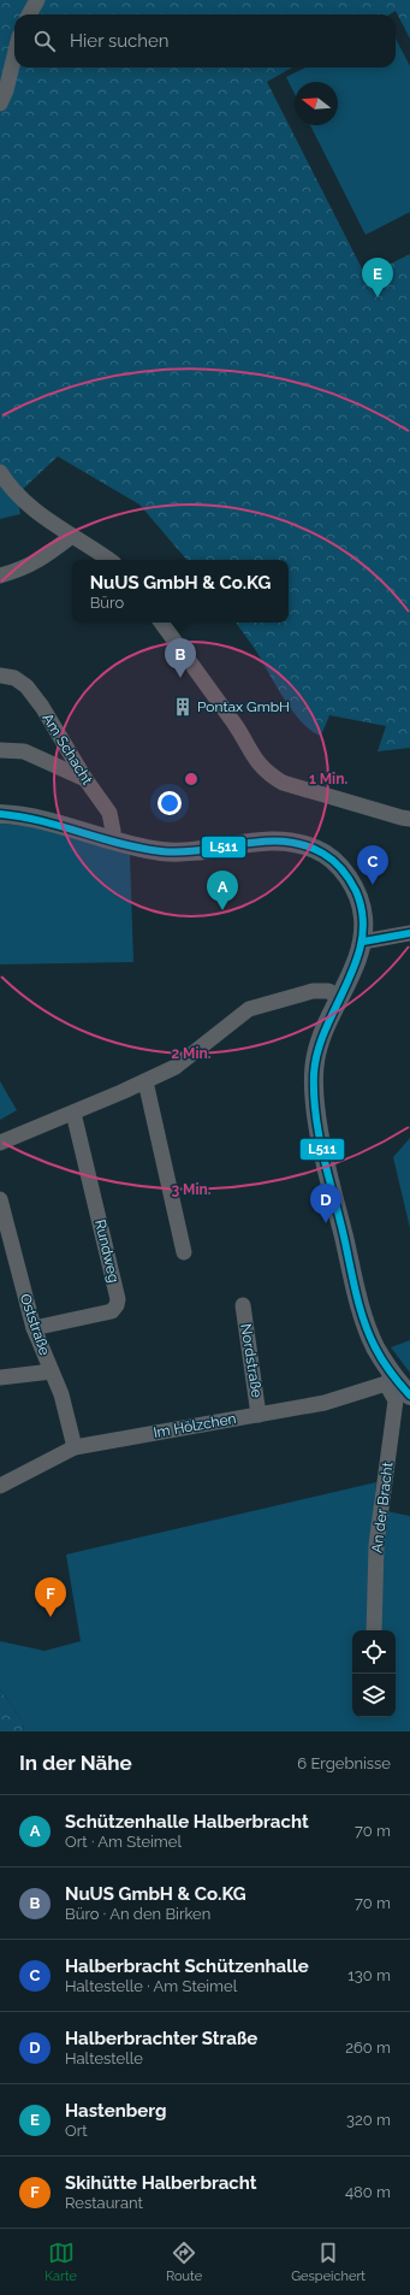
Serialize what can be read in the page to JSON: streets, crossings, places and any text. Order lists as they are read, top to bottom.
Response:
{
  "streets": {
    "street": [
      "Am Schacht",
      "Rundweg",
      "Oststraße",
      "Nordstraße",
      "Im Hölzchen",
      "An der Bracht"
    ]
  },
  "crossings": [
    ["Rundweg", "Oststraße"],
    ["Oststraße", "Im Hölzchen"],
    ["Nordstraße", "Im Hölzchen"],
    ["Im Hölzchen", "An der Bracht"]
  ],
  "places": {
    "building": ["Pontax GmbH"]
  },
  "lines": ["transit line L511"],
  "north": "left",
  "page": {
    "search": "Hier suchen",
    "pins": [
      "E",
      "B",
      "C",
      "A",
      "D",
      "F"
    ],
    "popup": ["NuUS GmbH & Co.KG", "Büro"],
    "heading": ["In der Nähe", "6 Ergebnisse"],
    "list": [
      {
        "mark": "A",
        "name": "Schützenhalle Halberbracht",
        "note": "Ort · Am Steimel",
        "value": "70 m"
      },
      {
        "mark": "B",
        "name": "NuUS GmbH & Co.KG",
        "note": "Büro · An den Birken",
        "value": "70 m"
      },
      {
        "mark": "C",
        "name": "Halberbracht Schützenhalle",
        "note": "Haltestelle · Am Steimel",
        "value": "130 m"
      },
      {
        "mark": "D",
        "name": "Halberbrachter Straße",
        "note": "Haltestelle",
        "value": "260 m"
      },
      {
        "mark": "E",
        "name": "Hastenberg",
        "note": "Ort",
        "value": "320 m"
      },
      {
        "mark": "F",
        "name": "Skihütte Halberbracht",
        "note": "Restaurant",
        "value": "480 m"
      }
    ],
    "nav": ["Karte", "Route", "Gespeichert"]
  },
  "rings": ["1 Min.", "2 Min.", "3 Min."]
}
